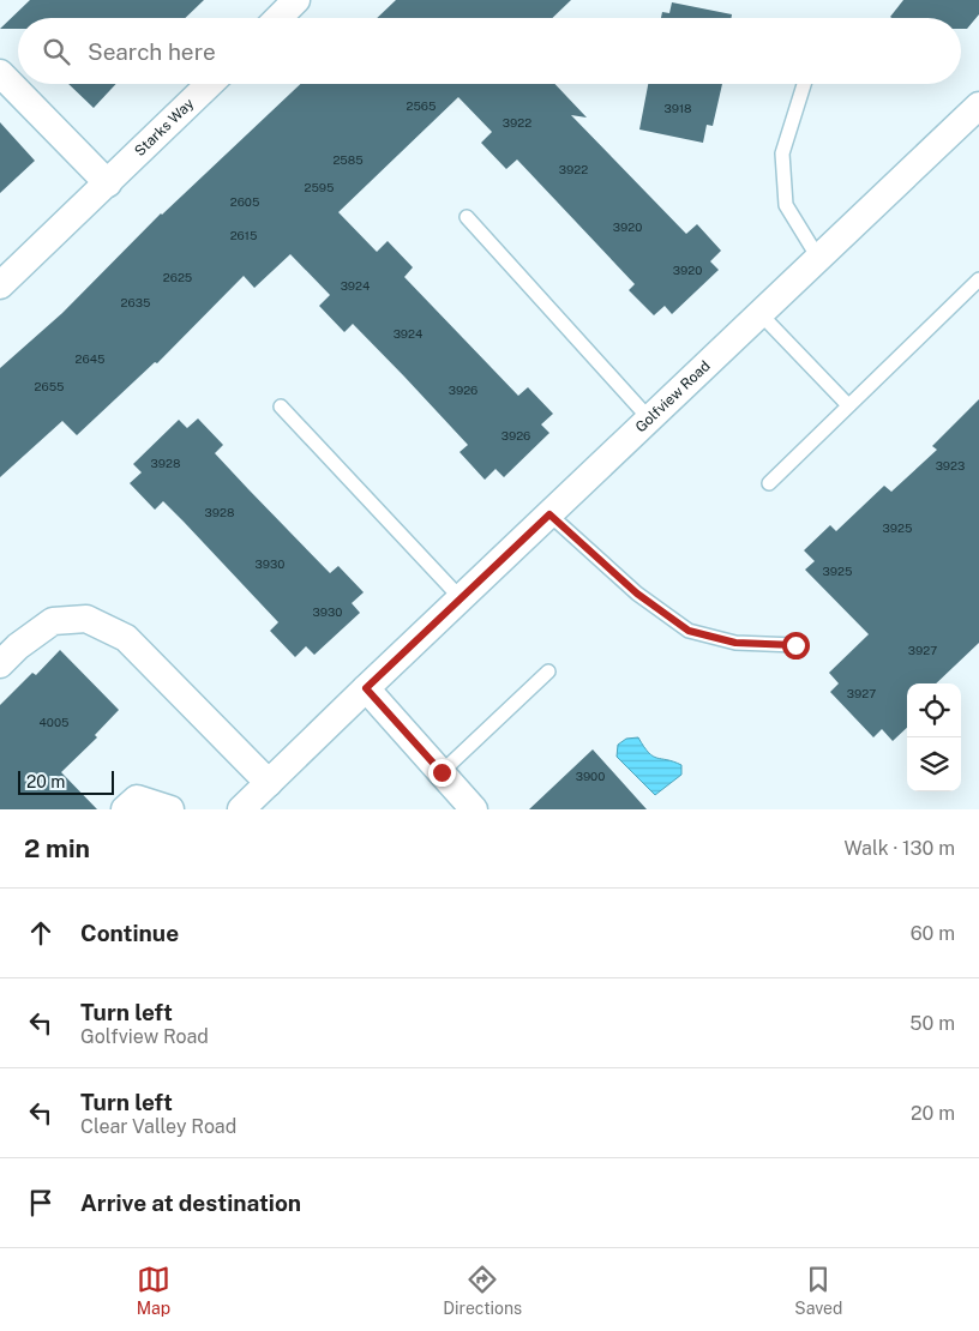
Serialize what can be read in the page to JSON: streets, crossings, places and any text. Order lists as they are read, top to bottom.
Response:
{
  "streets": {
    "street": ["Starks Way", "Golfview Road"]
  },
  "house_numbers": [
    "2565",
    "3918",
    "3922",
    "2585",
    "3922",
    "2595",
    "2605",
    "3920",
    "2615",
    "3920",
    "2625",
    "3924",
    "2635",
    "3924",
    "2645",
    "2655",
    "3926",
    "3926",
    "3928",
    "3923",
    "3928",
    "3925",
    "3930",
    "3925",
    "3930",
    "3927",
    "3927",
    "4005",
    "3900"
  ],
  "scale_bar": "20 m",
  "page": {
    "search": "Search here",
    "scale": "20 m",
    "heading": ["2 min", "Walk · 130 m"],
    "list": [
      ["Continue", "60 m"],
      ["Turn left", "Golfview Road", "50 m"],
      ["Turn left", "Clear Valley Road", "20 m"],
      "Arrive at destination"
    ],
    "nav": ["Map", "Directions", "Saved"]
  }
}
